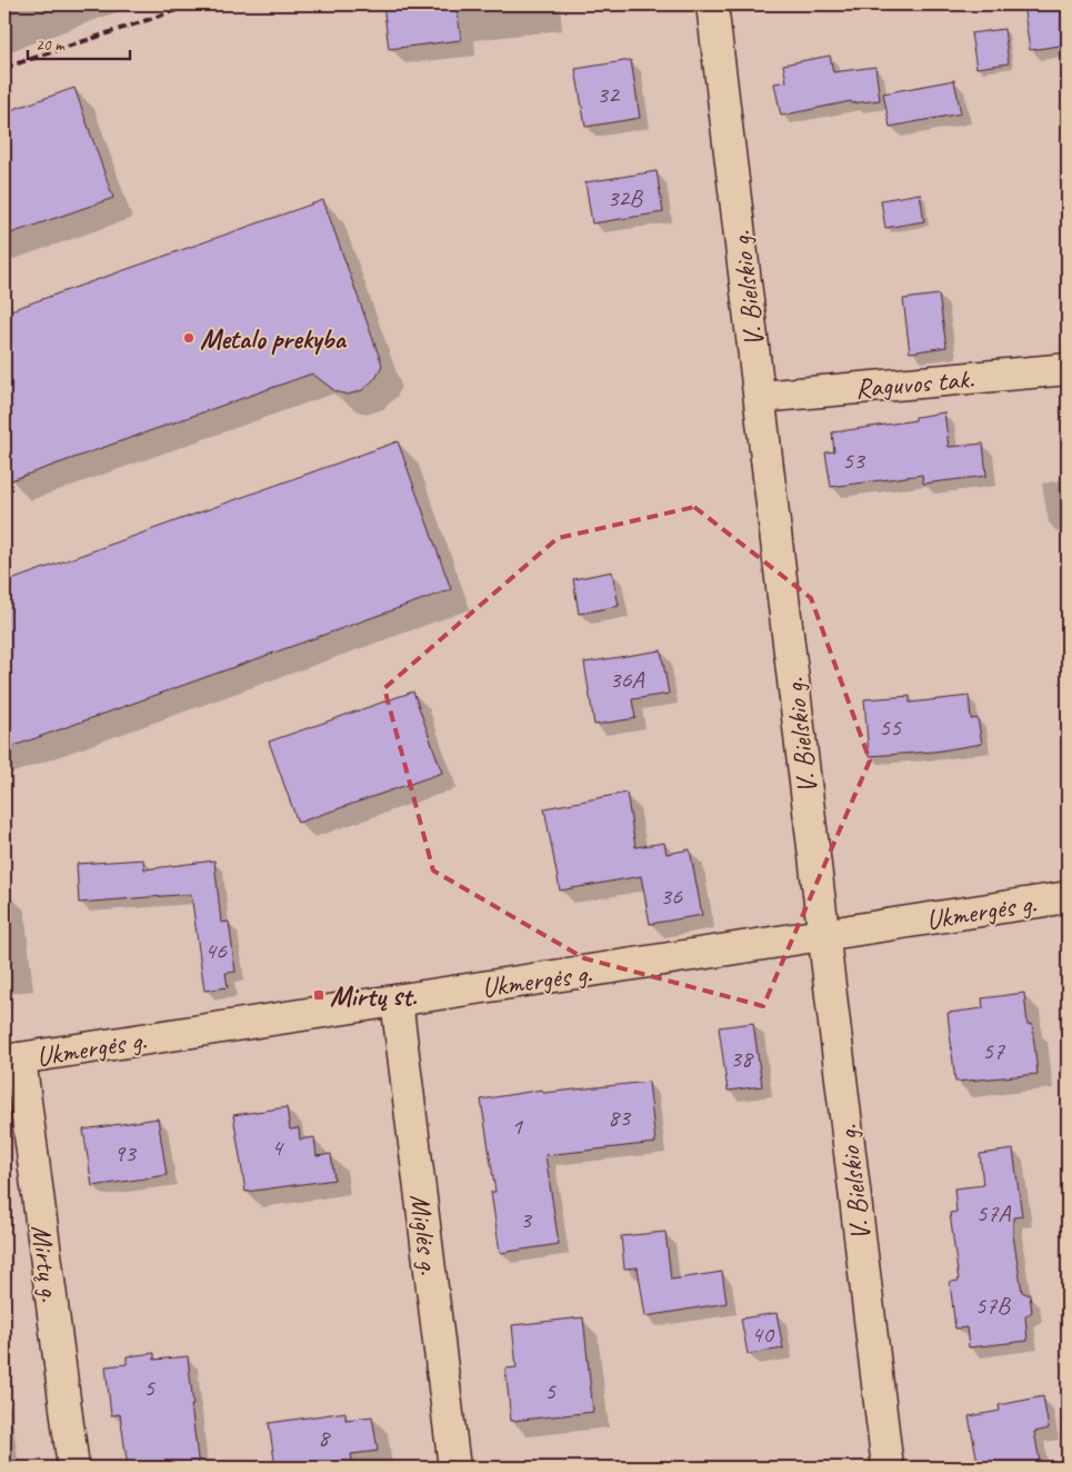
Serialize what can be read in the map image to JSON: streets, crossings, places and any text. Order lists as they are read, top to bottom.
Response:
{
  "streets": {
    "street": [
      "V. Bielskio g.",
      "Raguvos tak.",
      "Ukmergės g.",
      "Miglės g.",
      "Mirtų g."
    ]
  },
  "crossings": [
    ["V. Bielskio g.", "Raguvos tak."],
    ["V. Bielskio g.", "Ukmergės g."],
    ["Ukmergės g.", "Miglės g."],
    ["Ukmergės g.", "Mirtų g."]
  ],
  "places": {
    "other": ["Metalo prekyba"],
    "transit": ["Mirtų st."]
  },
  "house_numbers": [
    "32",
    "32B",
    "53",
    "36A",
    "55",
    "36",
    "46",
    "57",
    "38",
    "83",
    "1",
    "4",
    "93",
    "57A",
    "3",
    "57B",
    "40",
    "5",
    "5",
    "8"
  ],
  "scale_bar": "20 m"
}
